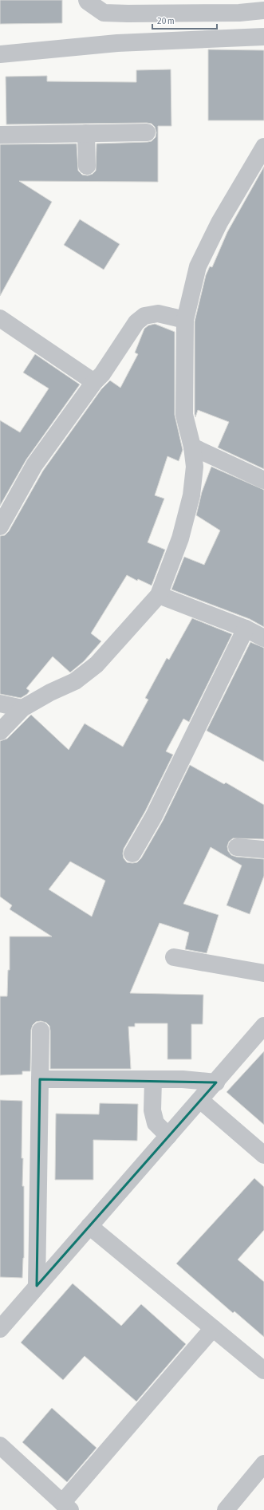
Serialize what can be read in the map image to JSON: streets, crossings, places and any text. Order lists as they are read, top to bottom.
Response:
{
  "scale_bar": "20 m"
}
